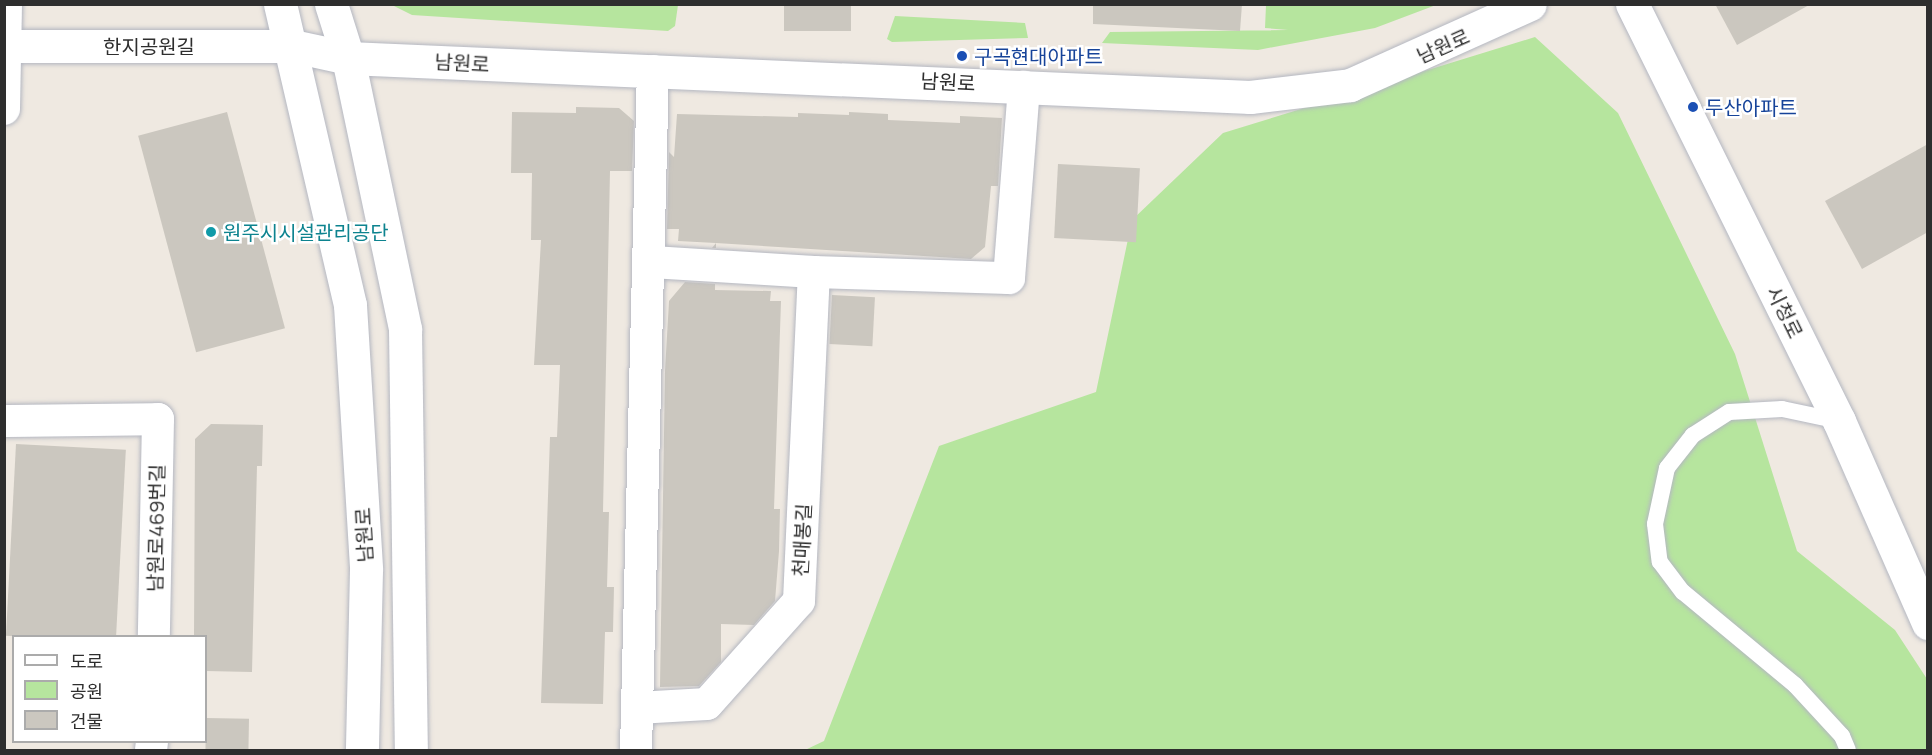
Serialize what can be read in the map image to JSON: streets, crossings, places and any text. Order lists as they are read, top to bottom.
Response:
{
  "streets": {
    "street": [
      "한지공원길",
      "남원로",
      "시청로",
      "남원로469번길",
      "천매봉길"
    ]
  },
  "crossings": [
    ["한지공원길", "남원로"]
  ],
  "places": ["구곡현대아파트", "두산아파트", "원주시시설관리공단"],
  "legend": ["도로", "공원", "건물"]
}
